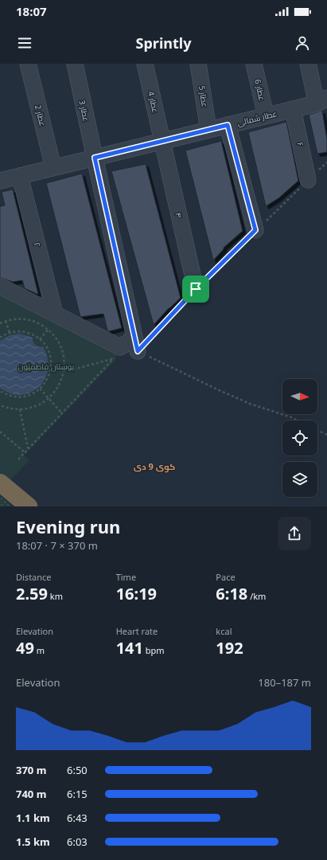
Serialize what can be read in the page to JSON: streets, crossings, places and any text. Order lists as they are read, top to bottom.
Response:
{
  "streets": {
    "street": [
      "عطار 6",
      "عطار 5",
      "عطار 4",
      "عطار 3",
      "عطار 2",
      "عطار شمالی",
      "۶",
      "۴",
      "۲"
    ]
  },
  "crossings": [
    ["عطار 6", "عطار شمالی"],
    ["عطار 5", "عطار شمالی"],
    ["عطار 4", "عطار شمالی"],
    ["عطار 4", "۴"],
    ["عطار 3", "عطار شمالی"],
    ["عطار 2", "عطار شمالی"],
    ["عطار شمالی", "۶"],
    ["عطار شمالی", "۴"],
    ["عطار شمالی", "۲"]
  ],
  "districts": ["کوی 9 دی"],
  "parks": ["بوستان فاطمیّون"],
  "north": "right",
  "page": {
    "status": "18:07",
    "header": "Sprintly",
    "heading": ["Evening run", "18:07 · 7 × 370 m"],
    "stats": [
      ["Distance", "2.59 km"],
      ["Time", "16:19"],
      ["Pace", "6:18 /km"],
      ["Elevation", "49 m"],
      ["Heart rate", "141 bpm"],
      ["kcal", "192"]
    ],
    "chart": ["Elevation", "180–187 m"],
    "list": [
      {
        "name": "370 m",
        "note": "6:50"
      },
      {
        "name": "740 m",
        "note": "6:15"
      },
      {
        "name": "1.1 km",
        "note": "6:43"
      },
      {
        "name": "1.5 km",
        "note": "6:03"
      }
    ]
  }
}
